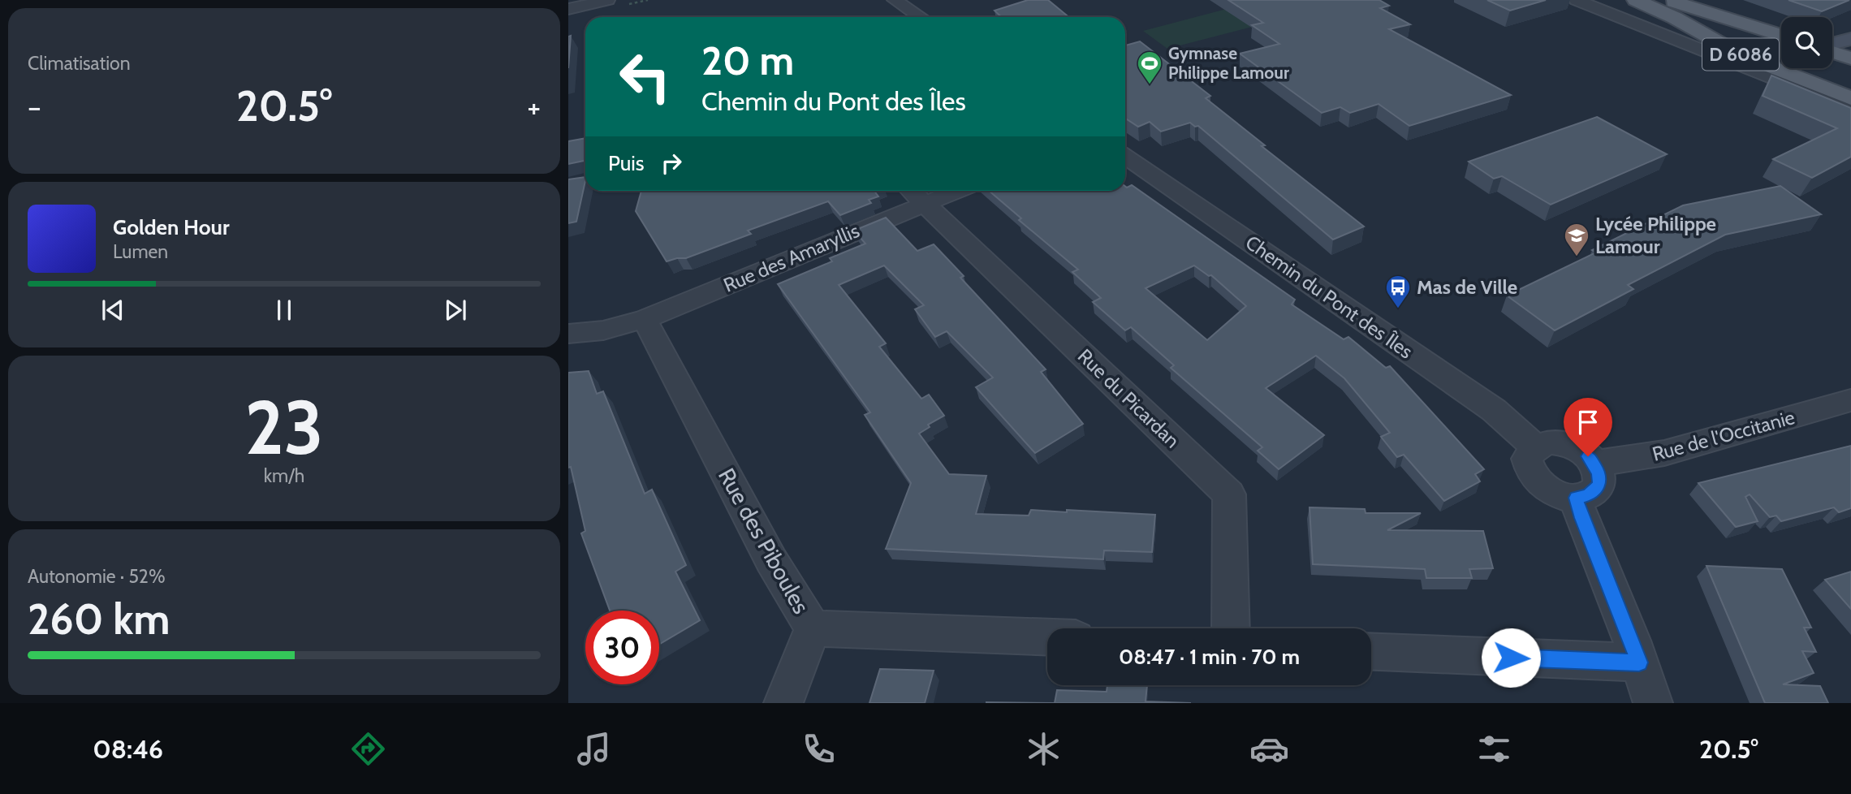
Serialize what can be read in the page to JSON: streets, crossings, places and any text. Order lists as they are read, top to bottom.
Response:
{
  "streets": {
    "main road": ["D 6086"],
    "street": [
      "Rue des Amaryllis",
      "Chemin du Pont des Îles",
      "Rue du Picardan",
      "Rue de l'Occitanie",
      "Rue des Piboules"
    ]
  },
  "crossings": [
    ["Rue des Amaryllis", "Rue du Picardan"],
    ["Rue des Amaryllis", "Rue des Piboules"],
    ["Chemin du Pont des Îles", "Rue de l'Occitanie"]
  ],
  "places": {
    "sports": ["Gymnase Philippe Lamour"],
    "school or university": ["Lycée Philippe Lamour"],
    "bus stop": ["Mas de Ville"]
  },
  "page": {
    "tile": [
      "Climatisation",
      ["23", "km/h"],
      ["Autonomie · 52%", "260 km"]
    ],
    "turn": ["20 m", "Chemin du Pont des Îles"],
    "heat": ["−", "20.5°", "+"],
    "then": "Puis",
    "song": ["Golden Hour", "Lumen"],
    "limit": "30",
    "trip": "08:47 · 1 min · 70 m",
    "tabs": ["08:46", "20.5°"]
  }
}
